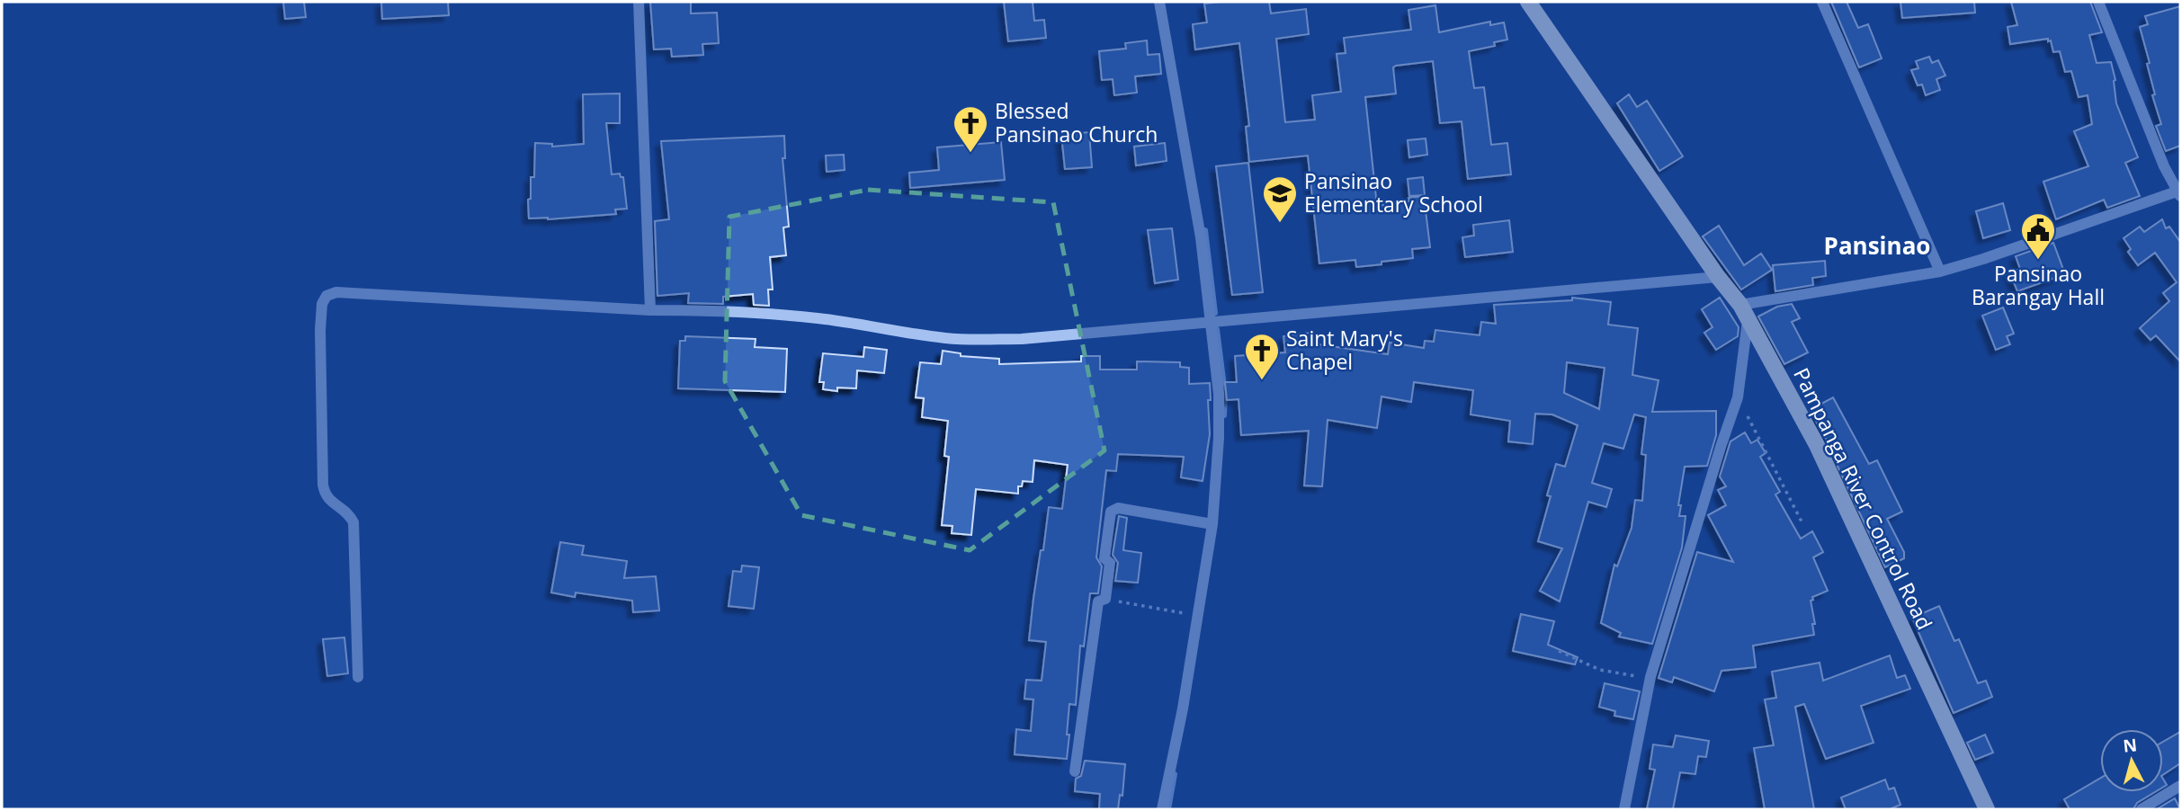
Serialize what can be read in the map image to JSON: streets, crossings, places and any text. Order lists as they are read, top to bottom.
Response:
{
  "streets": {
    "main road": ["Pampanga River Control Road"]
  },
  "districts": ["Pansinao"],
  "places": {
    "church": ["Blessed Pansinao Church", "Saint Mary's Chapel"],
    "school or university": ["Pansinao Elementary School"],
    "public building": ["Pansinao Barangay Hall"]
  },
  "north": "top"
}
